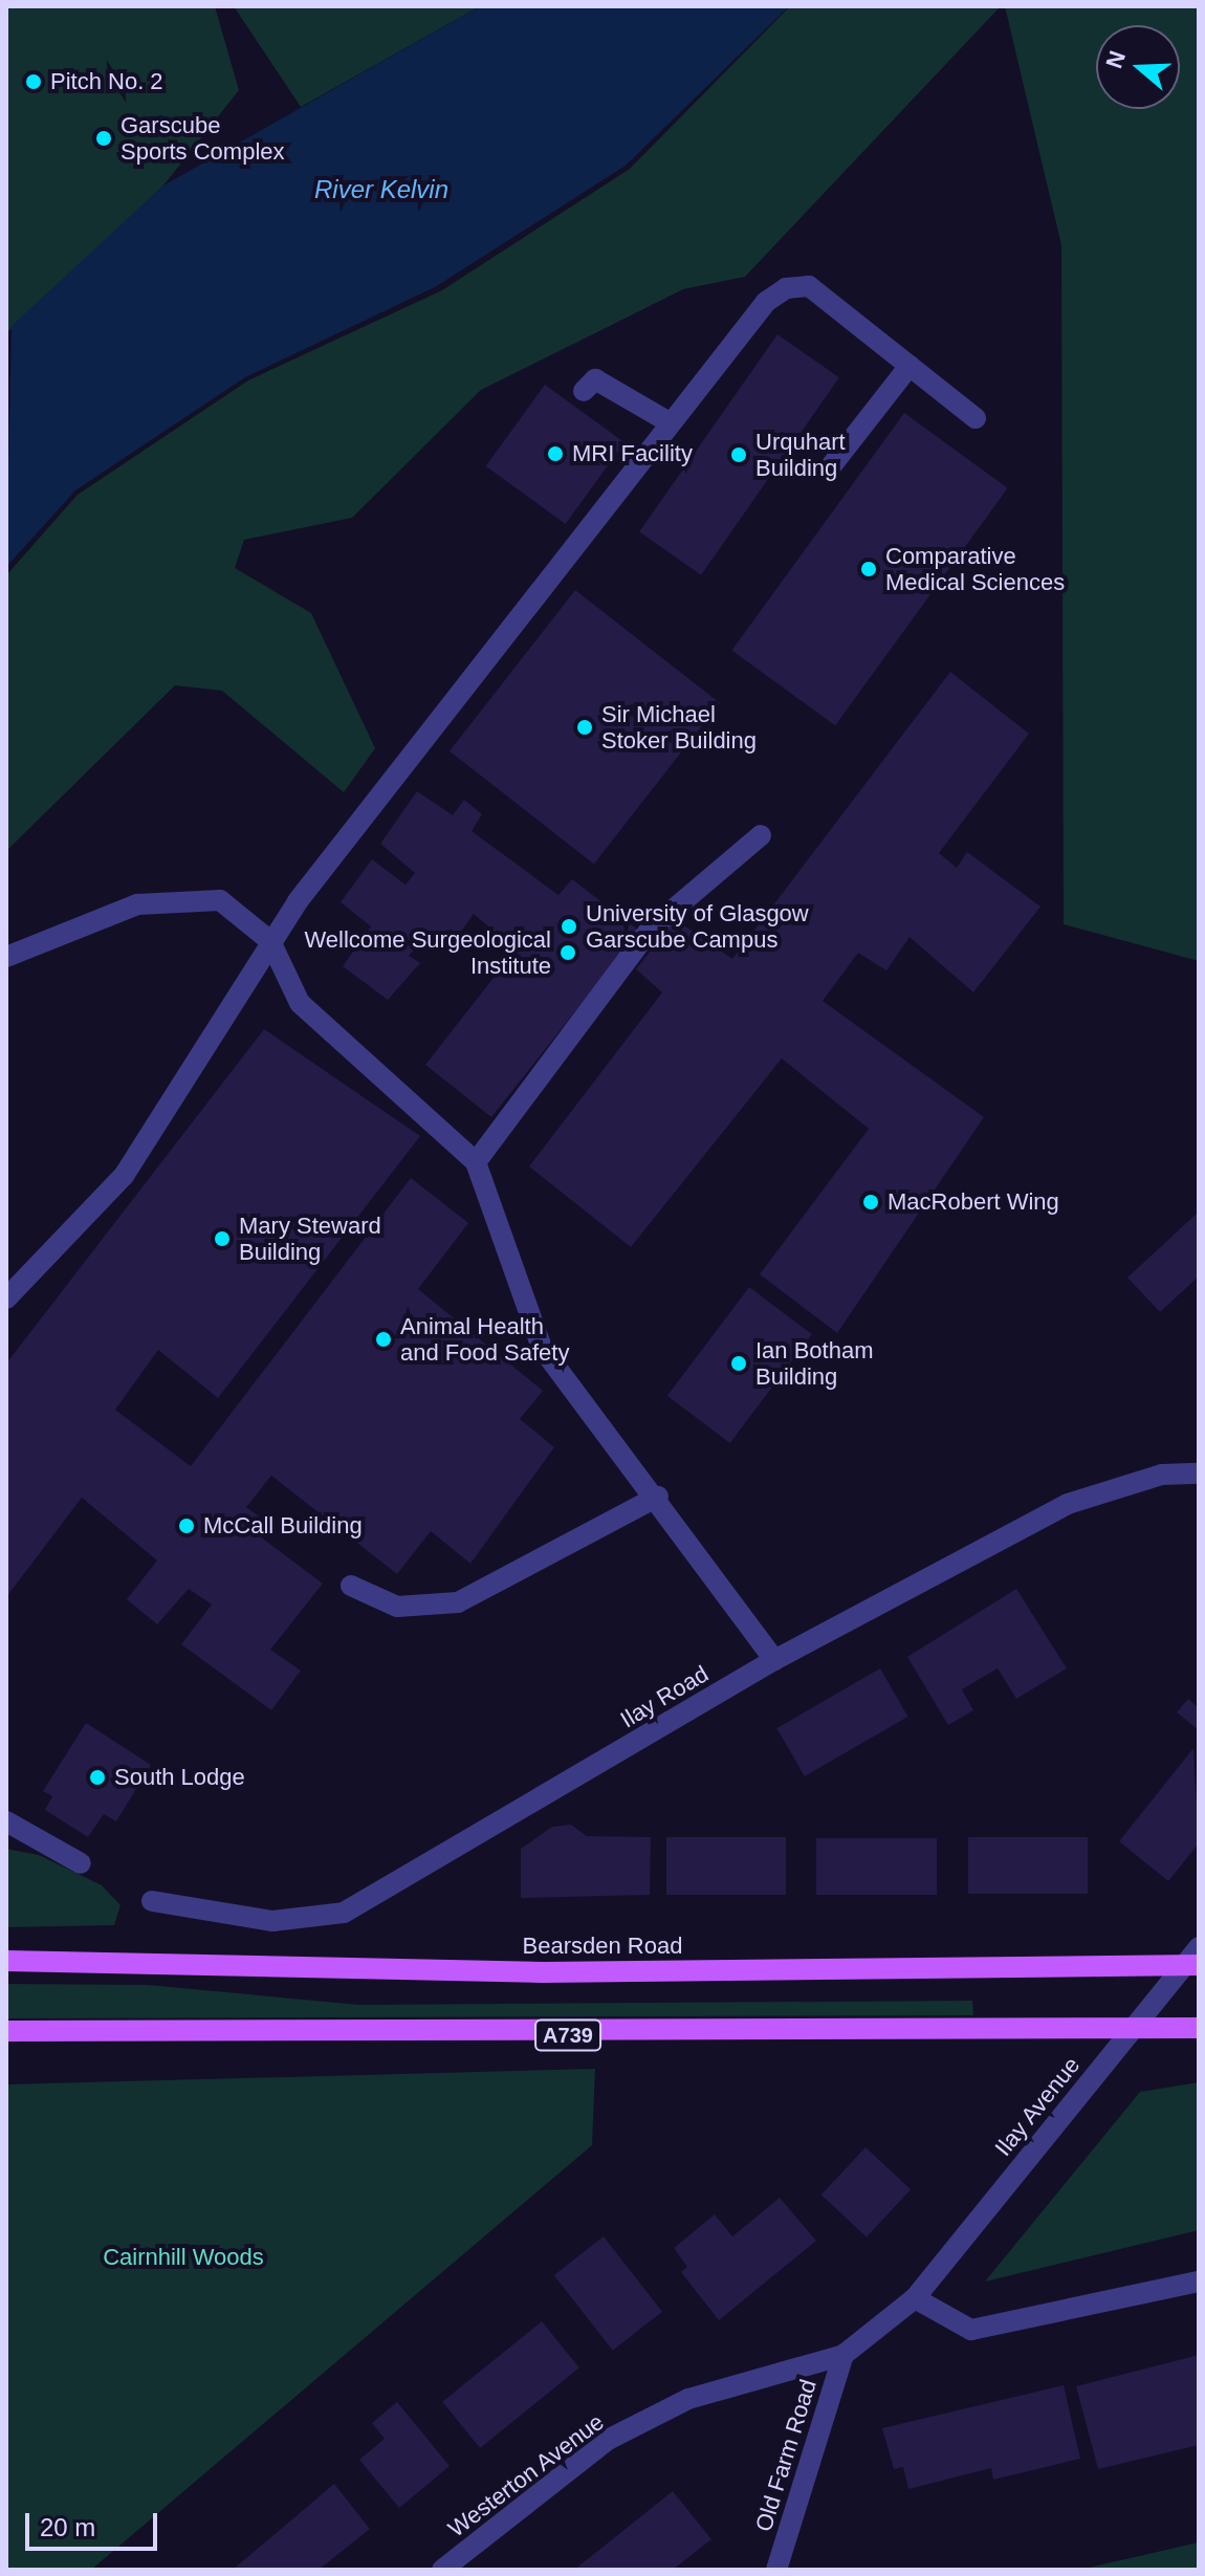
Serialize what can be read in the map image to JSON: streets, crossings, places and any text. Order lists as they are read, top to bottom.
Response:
{
  "streets": {
    "main road": ["Bearsden Road", "A739"],
    "street": [
      "Ilay Road",
      "Ilay Avenue",
      "Old Farm Road",
      "Westerton Avenue"
    ]
  },
  "crossings": [
    ["Bearsden Road", "Ilay Avenue"],
    ["A739", "Ilay Avenue"],
    ["Ilay Avenue", "Westerton Avenue"],
    ["Old Farm Road", "Westerton Avenue"]
  ],
  "water": ["River Kelvin"],
  "parks": ["Cairnhill Woods"],
  "places": [
    "Pitch No. 2",
    "Garscube Sports Complex",
    "MRI Facility",
    "Urquhart Building",
    "Comparative Medical Sciences",
    "Sir Michael Stoker Building",
    "University of Glasgow Garscube Campus",
    "Wellcome Surgeological Institute",
    "MacRobert Wing",
    "Mary Steward Building",
    "Animal Health and Food Safety",
    "Ian Botham Building",
    "McCall Building",
    "South Lodge"
  ],
  "scale_bar": "20 m",
  "north": "left"
}
